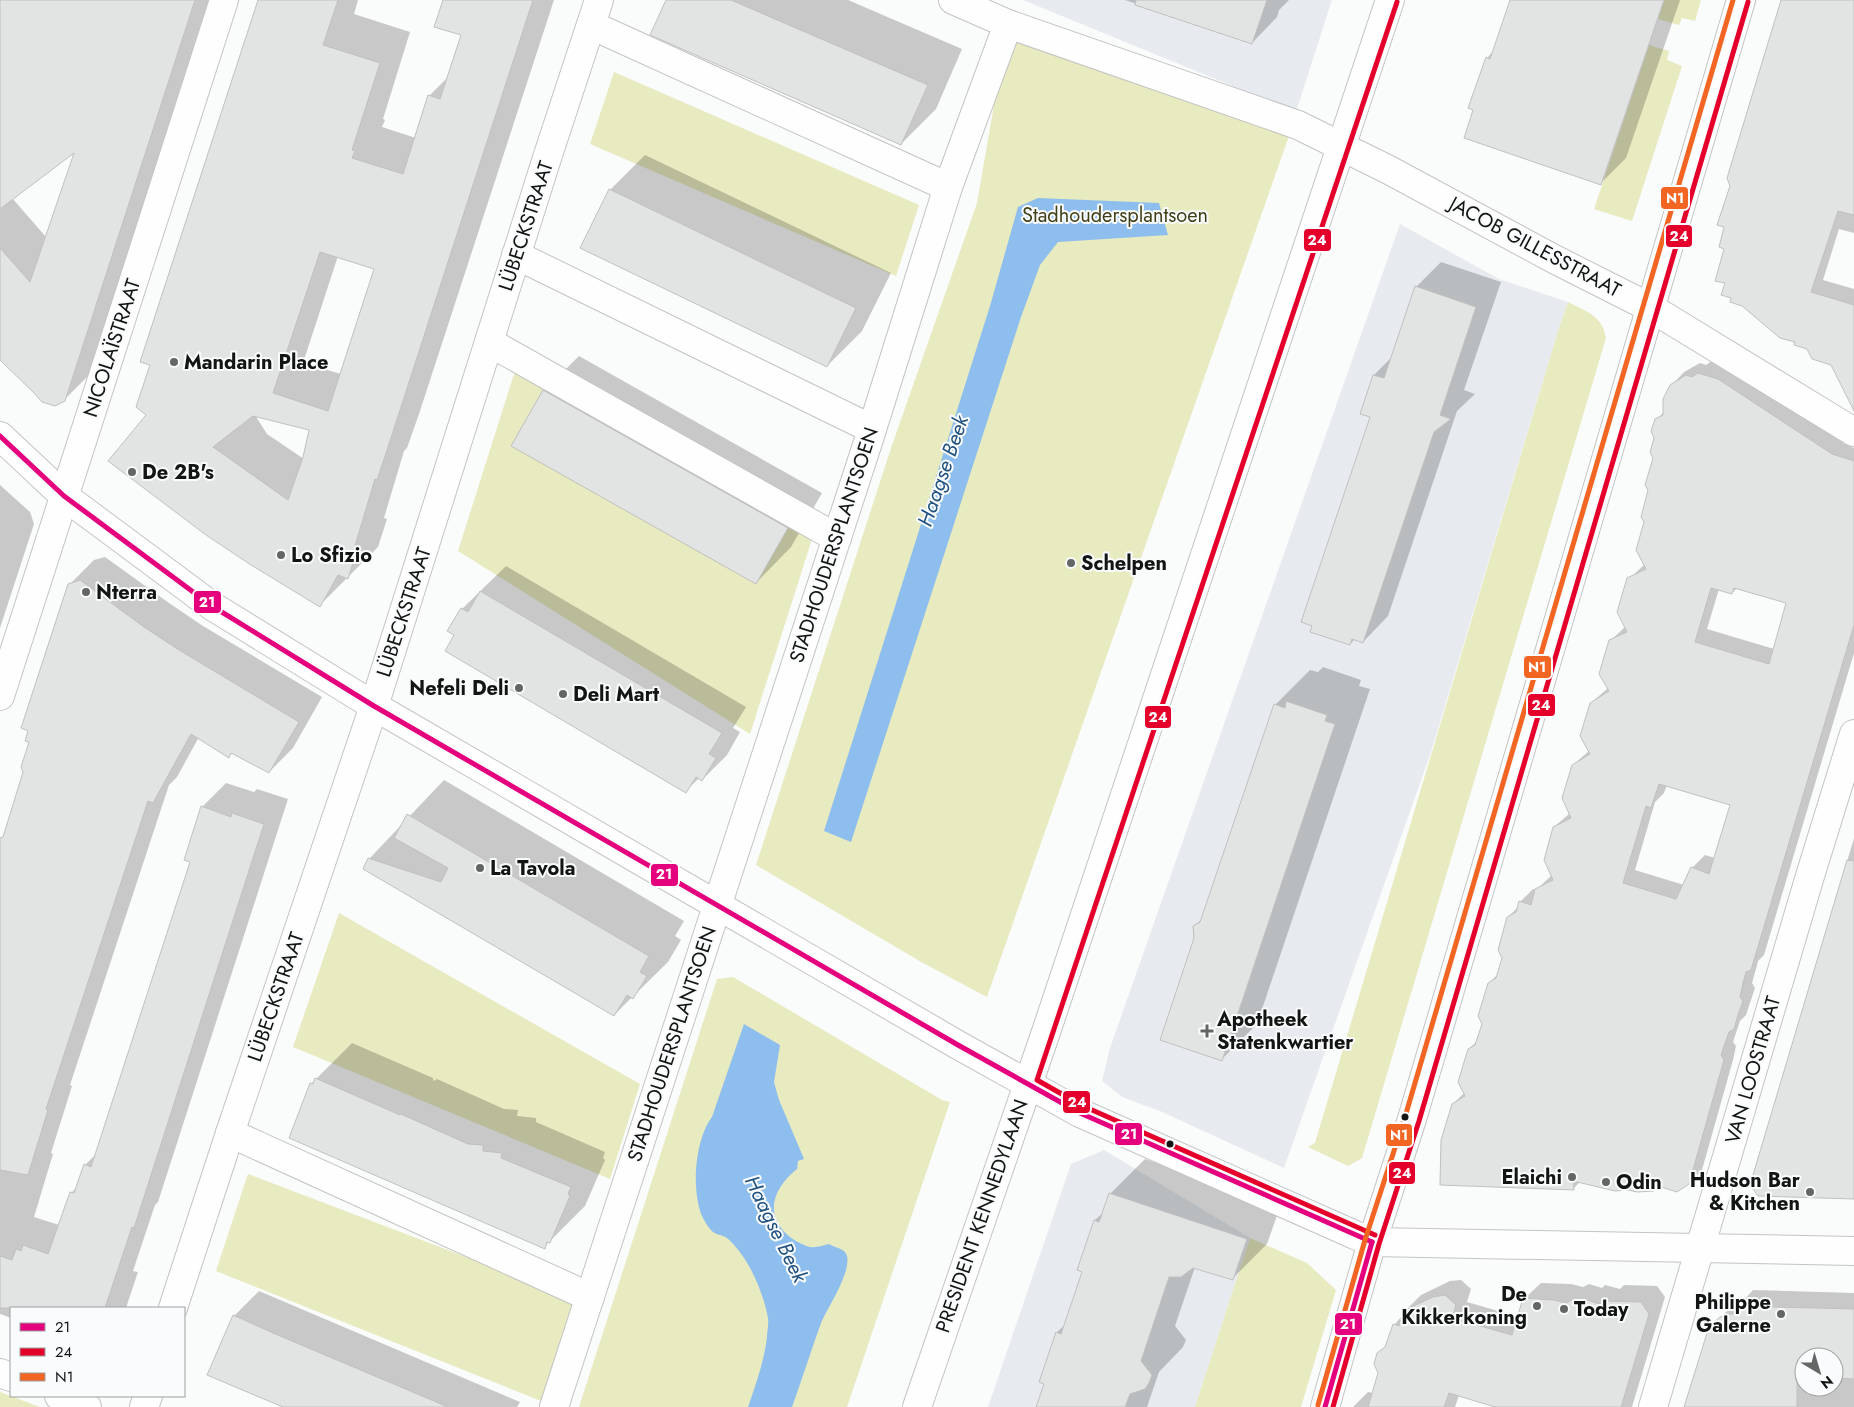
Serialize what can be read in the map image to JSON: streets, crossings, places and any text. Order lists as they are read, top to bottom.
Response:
{
  "streets": {
    "street": [
      "LÜBECKSTRAAT",
      "JACOB GILLESSTRAAT",
      "NICOLAÏSTRAAT",
      "STADHOUDERSPLANTSOEN",
      "VAN LOOSTRAAT",
      "PRESIDENT KENNEDYLAAN"
    ]
  },
  "crossings": [
    ["JACOB GILLESSTRAAT", "PRESIDENT KENNEDYLAAN"]
  ],
  "water": ["Haagse Beek"],
  "parks": ["Stadhoudersplantsoen"],
  "places": {
    "other": [
      "Mandarin Place",
      "De 2B's",
      "Lo Sfizio",
      "Schelpen",
      "Nterra",
      "Nefeli Deli",
      "Deli Mart",
      "La Tavola",
      "Elaichi",
      "Odin",
      "Hudson Bar & Kitchen",
      "De Kikkerkoning",
      "Today",
      "Philippe Galerne"
    ],
    "health": ["Apotheek Statenkwartier"]
  },
  "lines": ["transit line N1", "transit line 24", "transit line 21"],
  "legend": ["21", "24", "N1"],
  "north": "bottom right"
}
